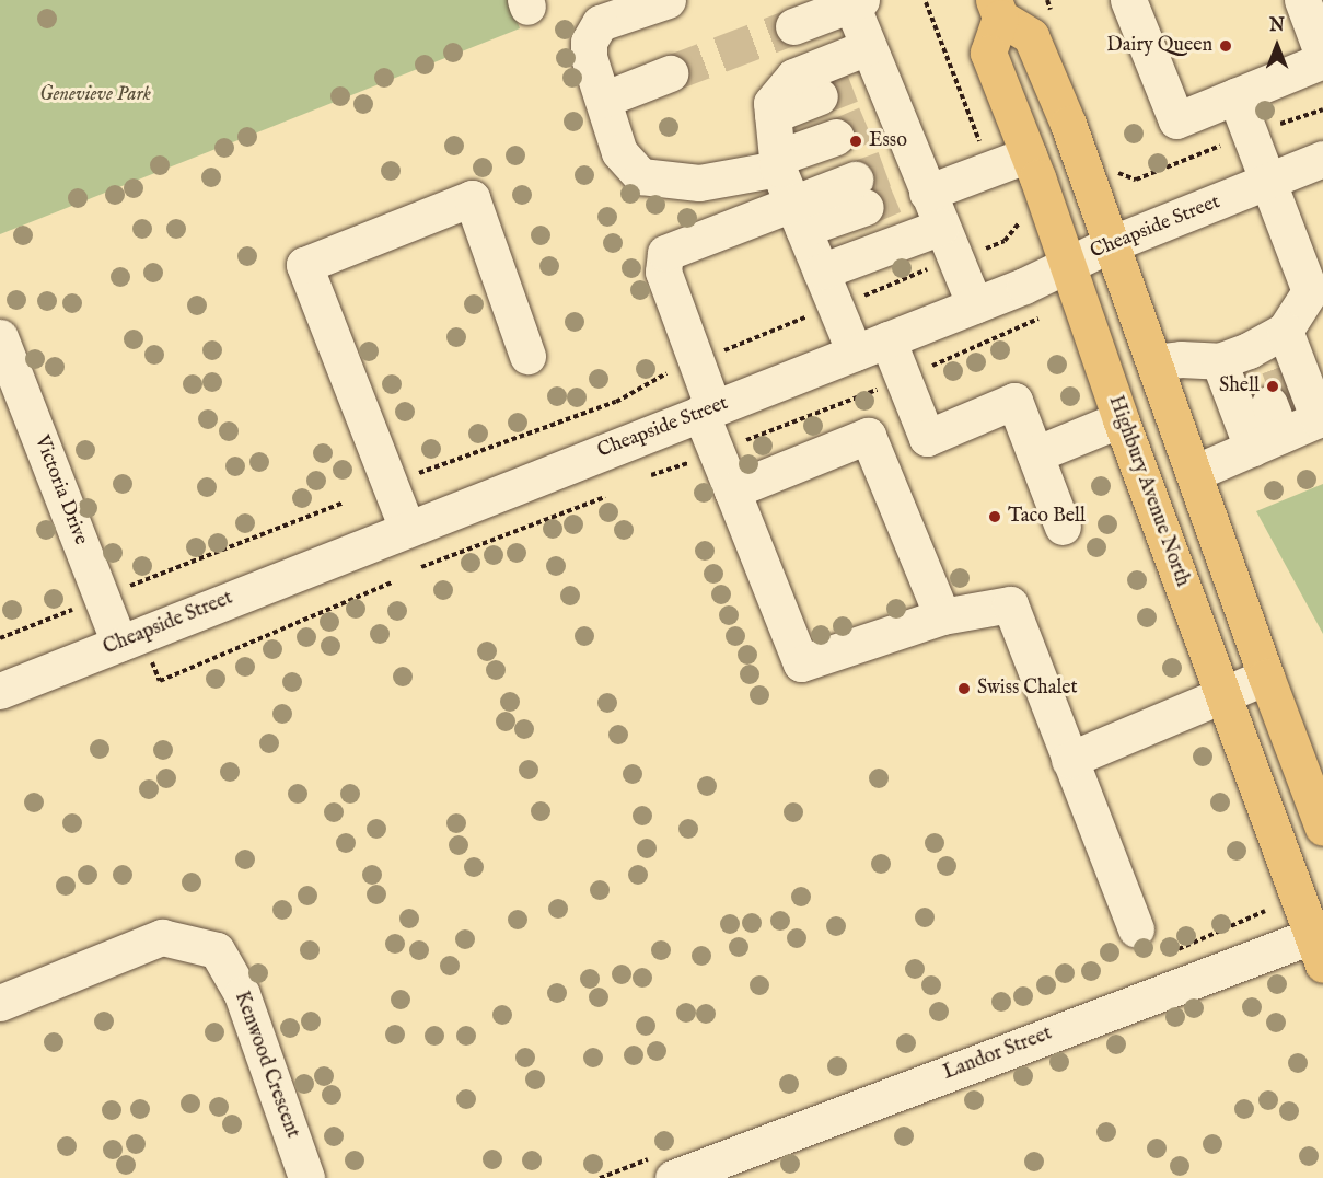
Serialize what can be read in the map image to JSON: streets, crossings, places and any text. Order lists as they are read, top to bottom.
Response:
{
  "streets": {
    "main road": ["Highbury Avenue North"],
    "street": [
      "Cheapside Street",
      "Victoria Drive",
      "Landor Street",
      "Kenwood Crescent"
    ]
  },
  "crossings": [
    ["Cheapside Street", "Victoria Drive"],
    ["Cheapside Street", "Highbury Avenue North"],
    ["Highbury Avenue North", "Landor Street"]
  ],
  "parks": ["Genevieve Park"],
  "places": [
    "Dairy Queen",
    "Esso",
    "Shell",
    "Taco Bell",
    "Swiss Chalet"
  ],
  "north": "top"
}
